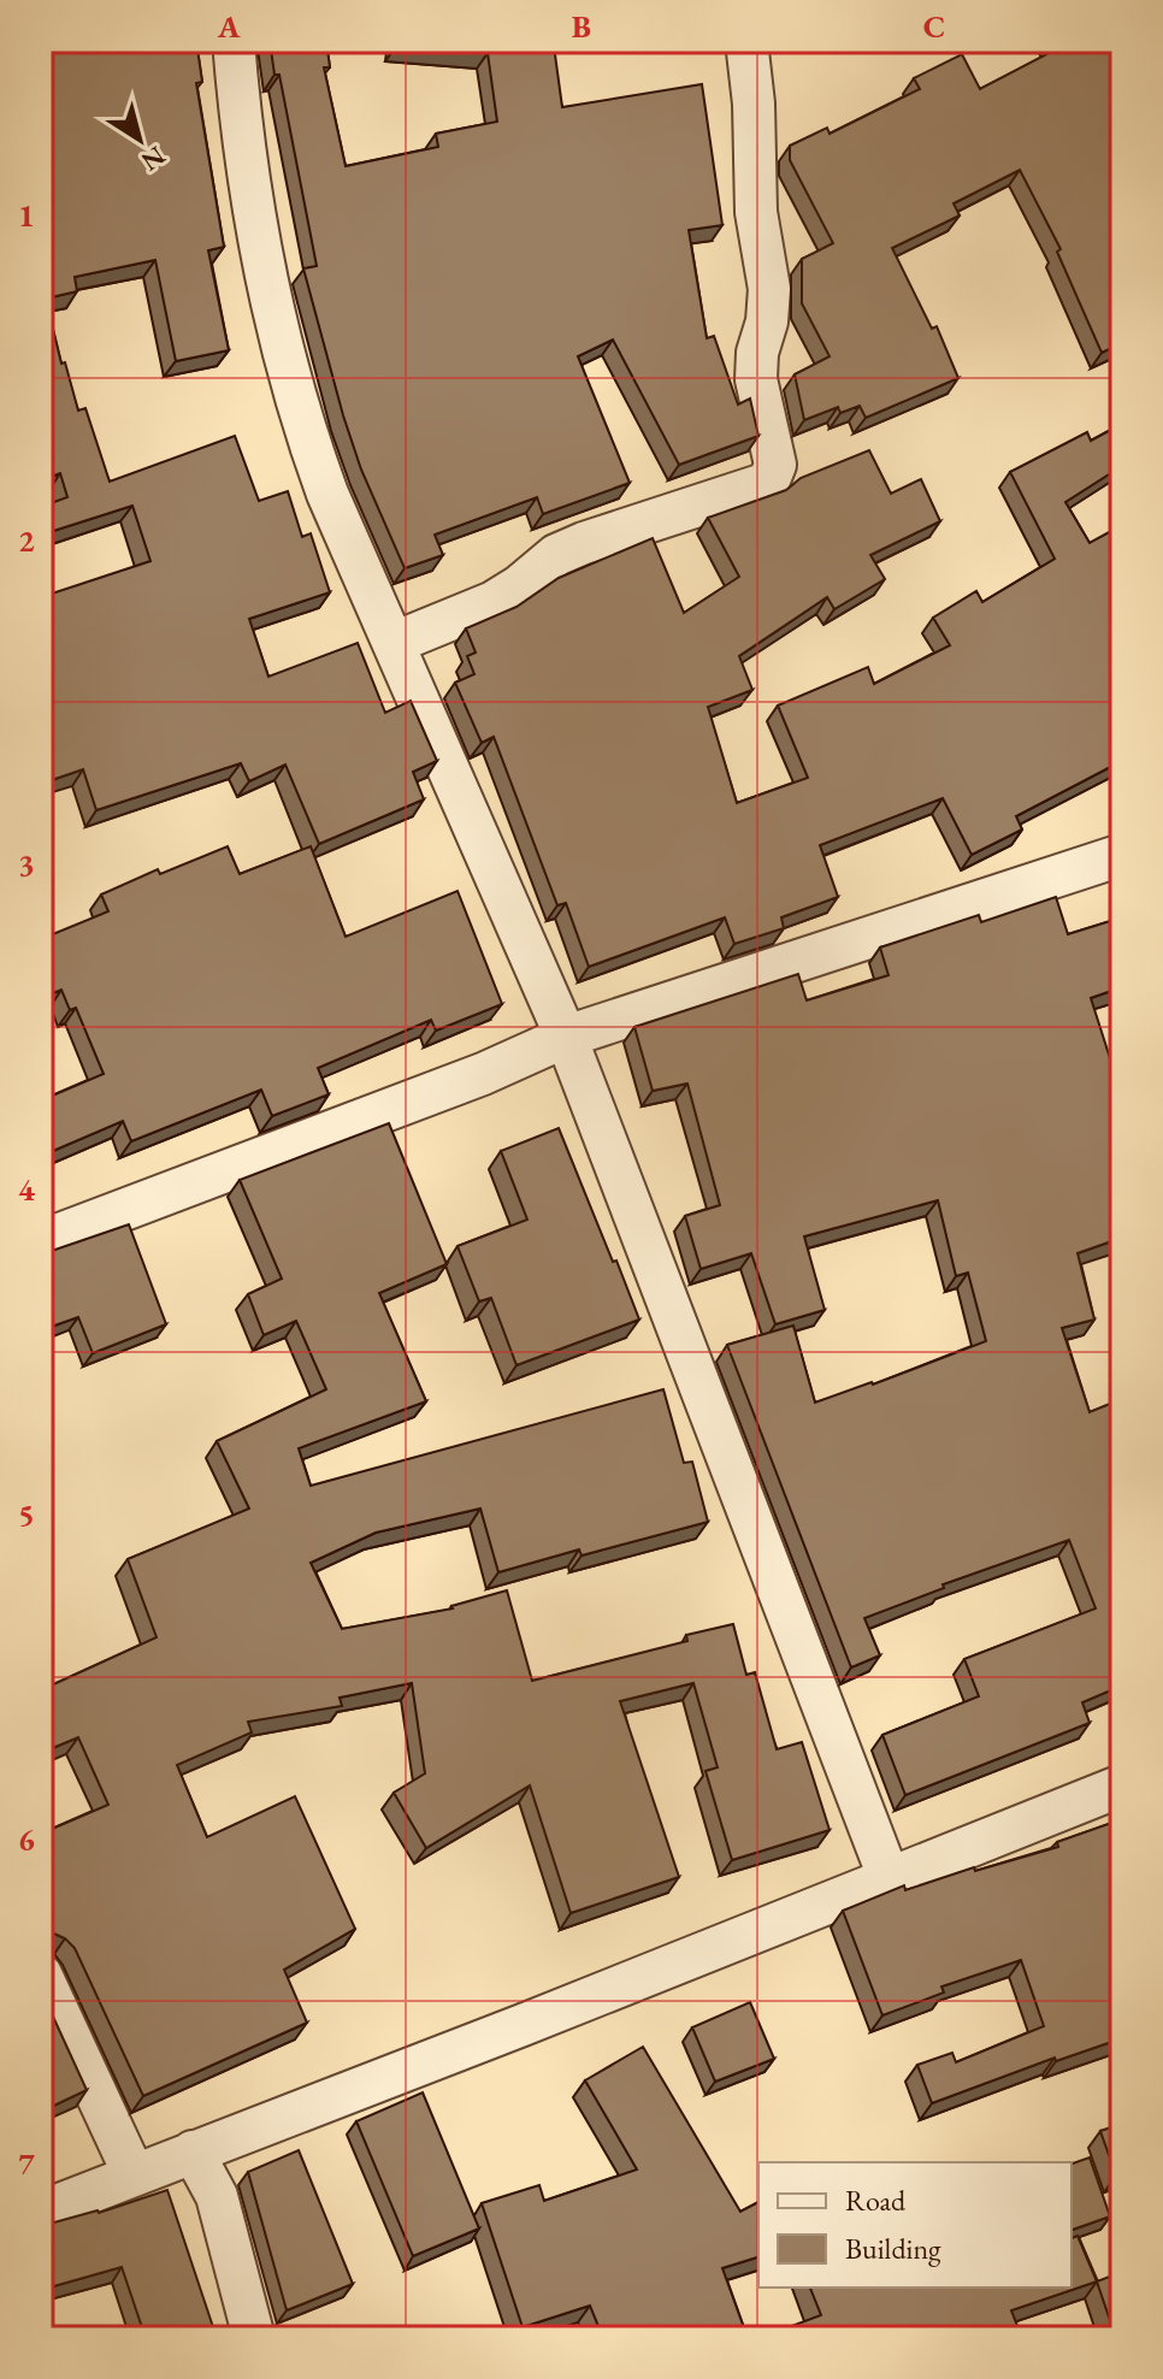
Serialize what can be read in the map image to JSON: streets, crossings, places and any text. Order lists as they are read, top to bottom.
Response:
{
  "legend": ["Road", "Building"],
  "north": "bottom right",
  "grid": {
    "columns": ["A", "B", "C"],
    "rows": [
      "1",
      "2",
      "3",
      "4",
      "5",
      "6",
      "7"
    ]
  }
}
